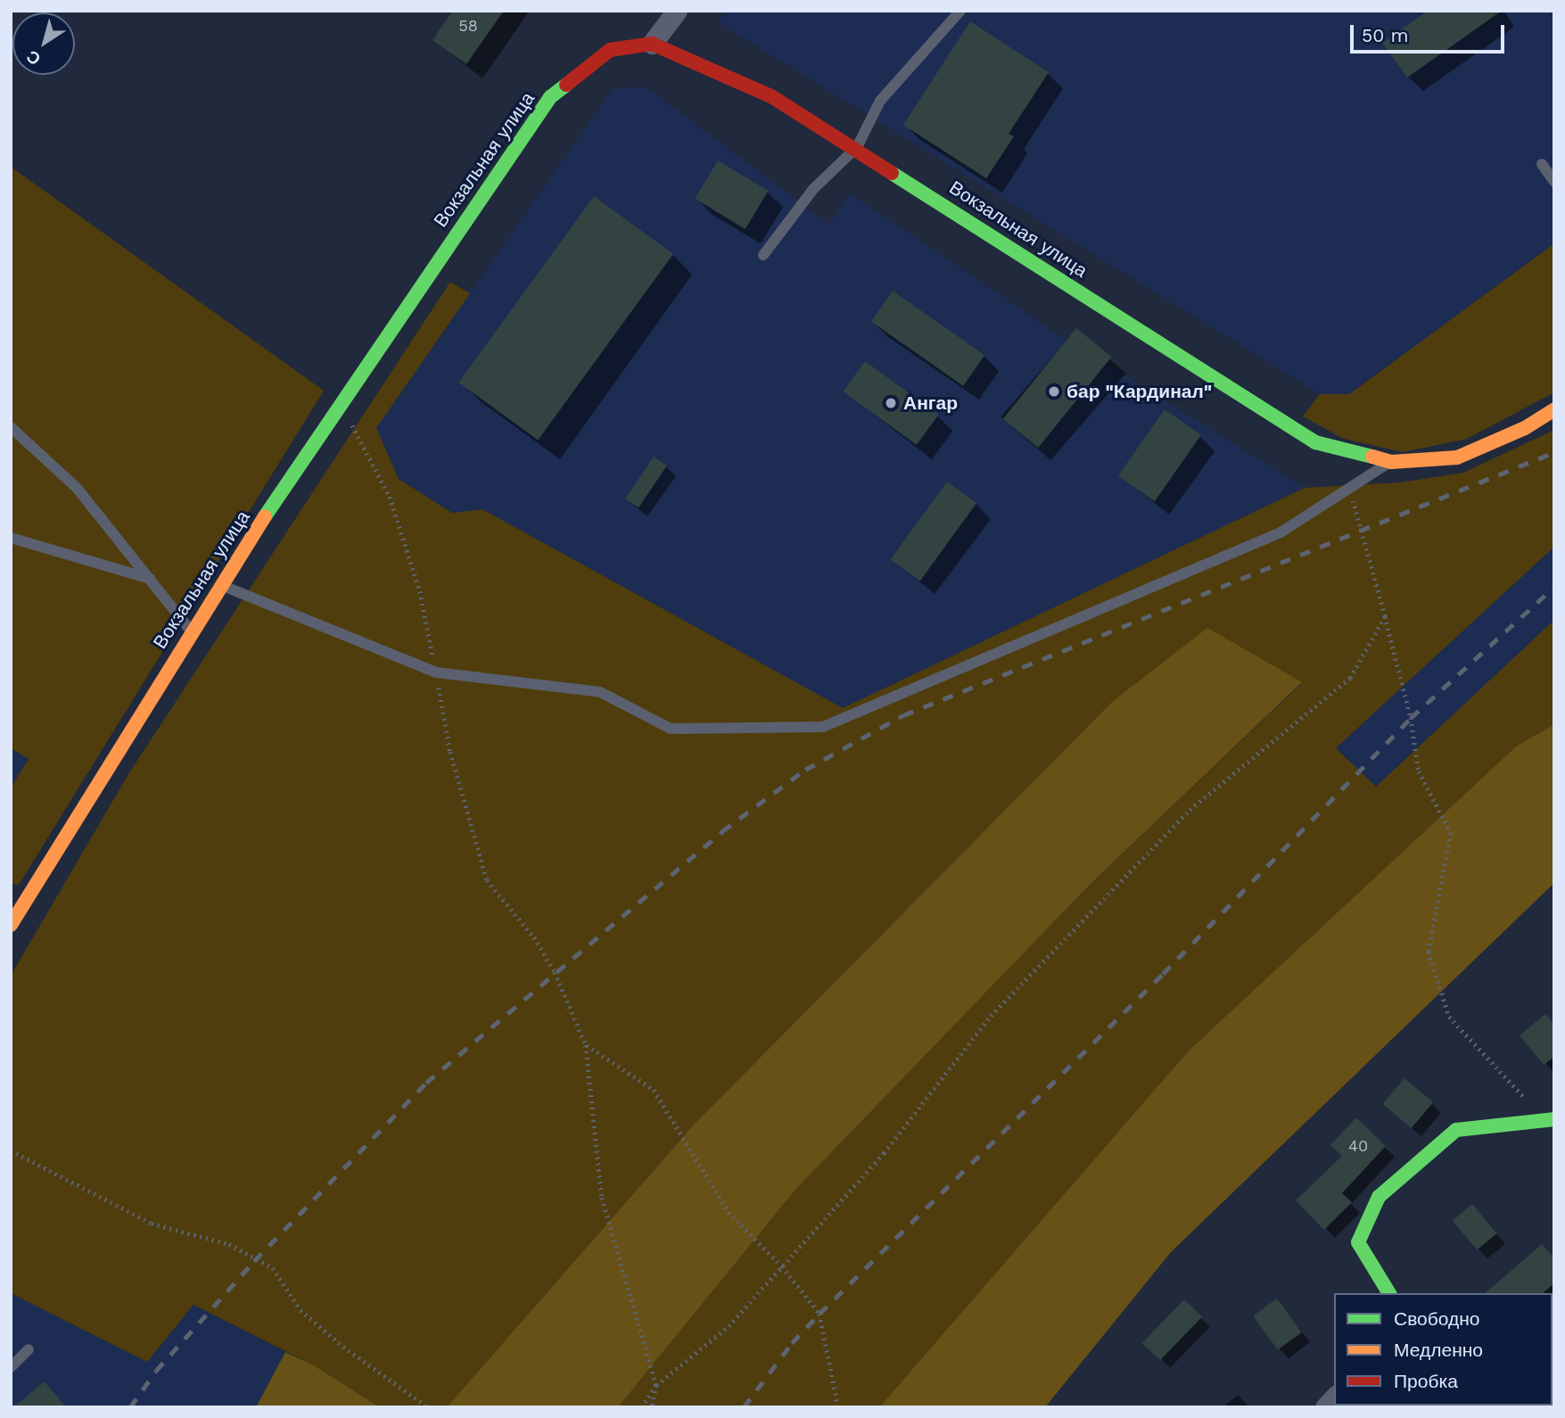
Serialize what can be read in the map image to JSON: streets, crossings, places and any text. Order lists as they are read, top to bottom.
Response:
{
  "streets": {
    "street": ["Вокзальная улица"]
  },
  "places": ["бар \"Кардинал\"", "Ангар"],
  "house_numbers": ["58", "40"],
  "legend": ["Свободно", "Медленно", "Пробка"],
  "scale_bar": "50 m",
  "north": "bottom left"
}
